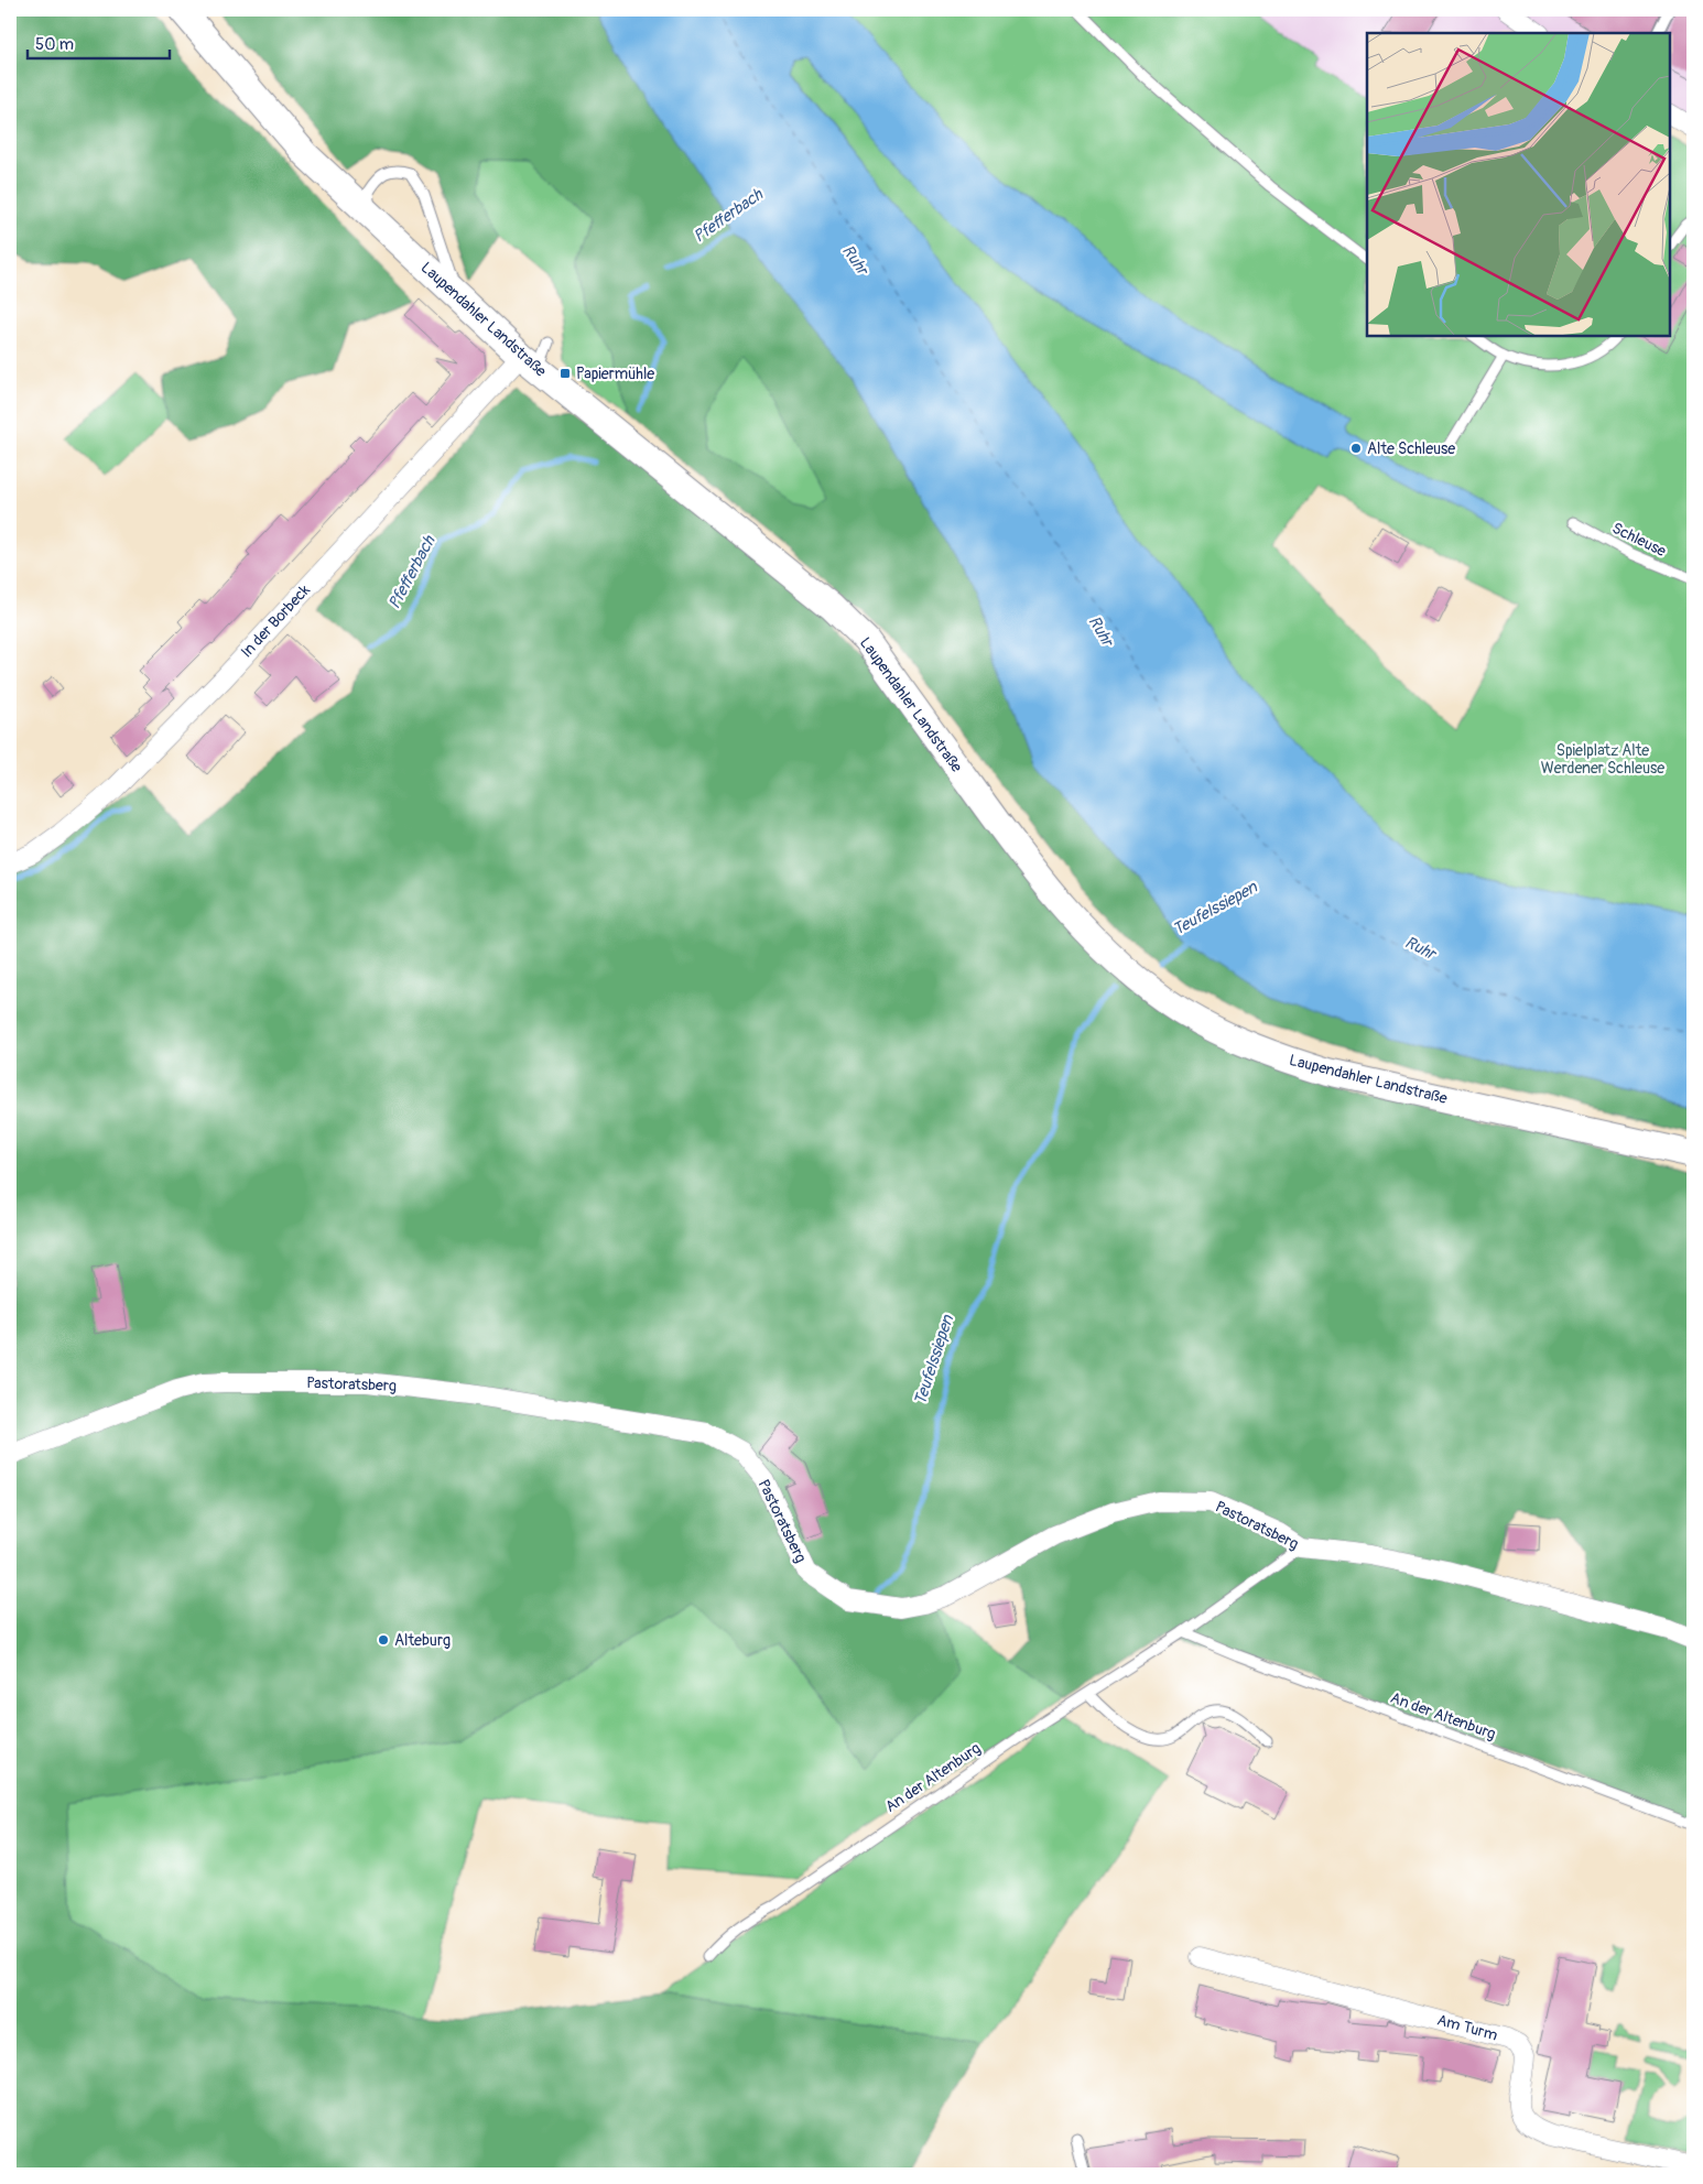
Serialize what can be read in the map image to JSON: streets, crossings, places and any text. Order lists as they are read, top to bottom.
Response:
{
  "streets": {
    "main road": ["Laupendahler Landstraße"],
    "street": ["In der Borbeck", "Pastoratsberg", "Am Turm"],
    "lane": ["Schleuse", "An der Altenburg"]
  },
  "crossings": [
    ["Laupendahler Landstraße", "In der Borbeck"],
    ["Pastoratsberg", "An der Altenburg"]
  ],
  "water": ["Pfefferbach", "Ruhr", "Teufelssiepen"],
  "parks": ["Spielplatz Alte Werdener Schleuse"],
  "places": {
    "transit": ["Papiermühle"],
    "other": ["Alte Schleuse", "Alteburg"]
  },
  "scale_bar": "50 m"
}
